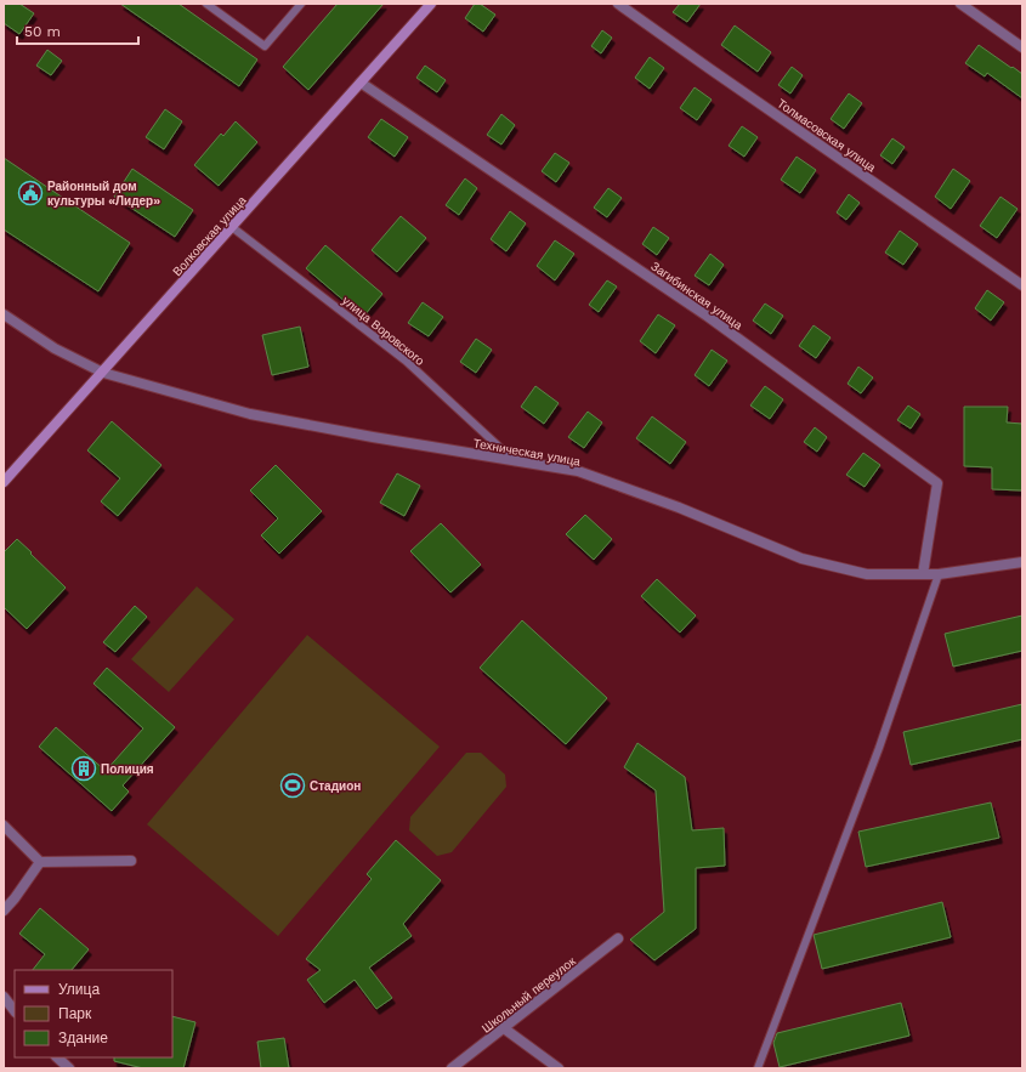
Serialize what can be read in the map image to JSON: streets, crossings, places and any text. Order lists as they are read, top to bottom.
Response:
{
  "streets": {
    "main road": ["Волковская улица"],
    "street": [
      "Толмасовская улица",
      "Загибинская улица",
      "Техническая улица",
      "Школьный переулок"
    ],
    "lane": ["улица Воровского"]
  },
  "crossings": [
    ["Волковская улица", "Загибинская улица"],
    ["Волковская улица", "улица Воровского"],
    ["Волковская улица", "Техническая улица"],
    ["Загибинская улица", "Техническая улица"],
    ["улица Воровского", "Техническая улица"]
  ],
  "places": {
    "public building": ["Районный дом культуры «Лидер»"],
    "building": ["Полиция"],
    "sports": ["Стадион"]
  },
  "legend": ["Улица", "Парк", "Здание"],
  "scale_bar": "50 m"
}
